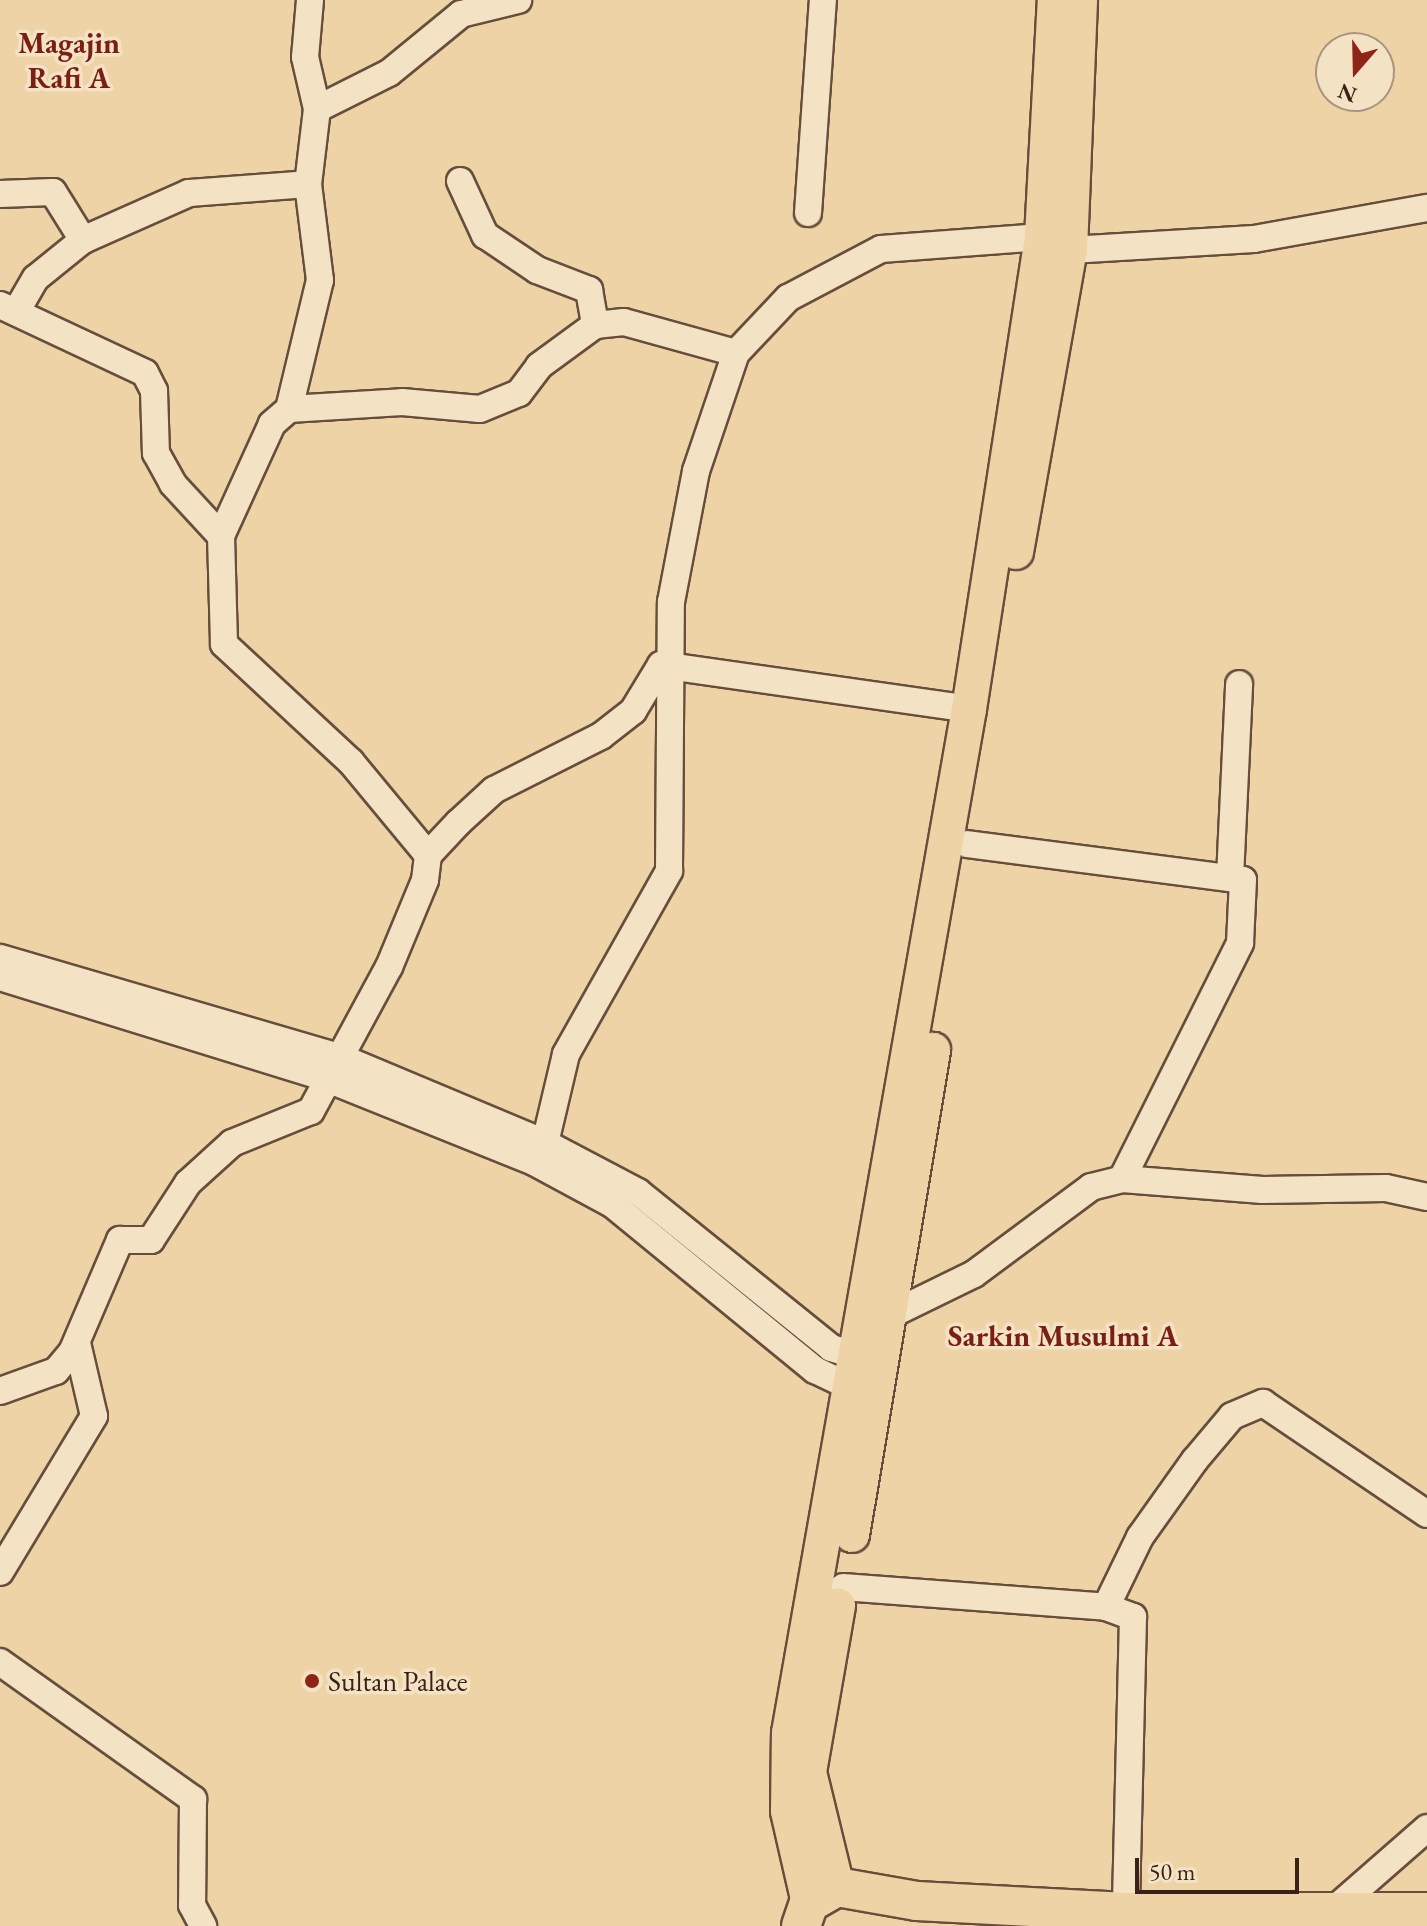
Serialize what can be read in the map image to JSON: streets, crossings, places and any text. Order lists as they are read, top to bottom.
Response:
{
  "districts": ["Magajin Rafi A", "Sarkin Musulmi A"],
  "places": ["Sultan Palace"],
  "scale_bar": "50 m",
  "north": "bottom"
}
